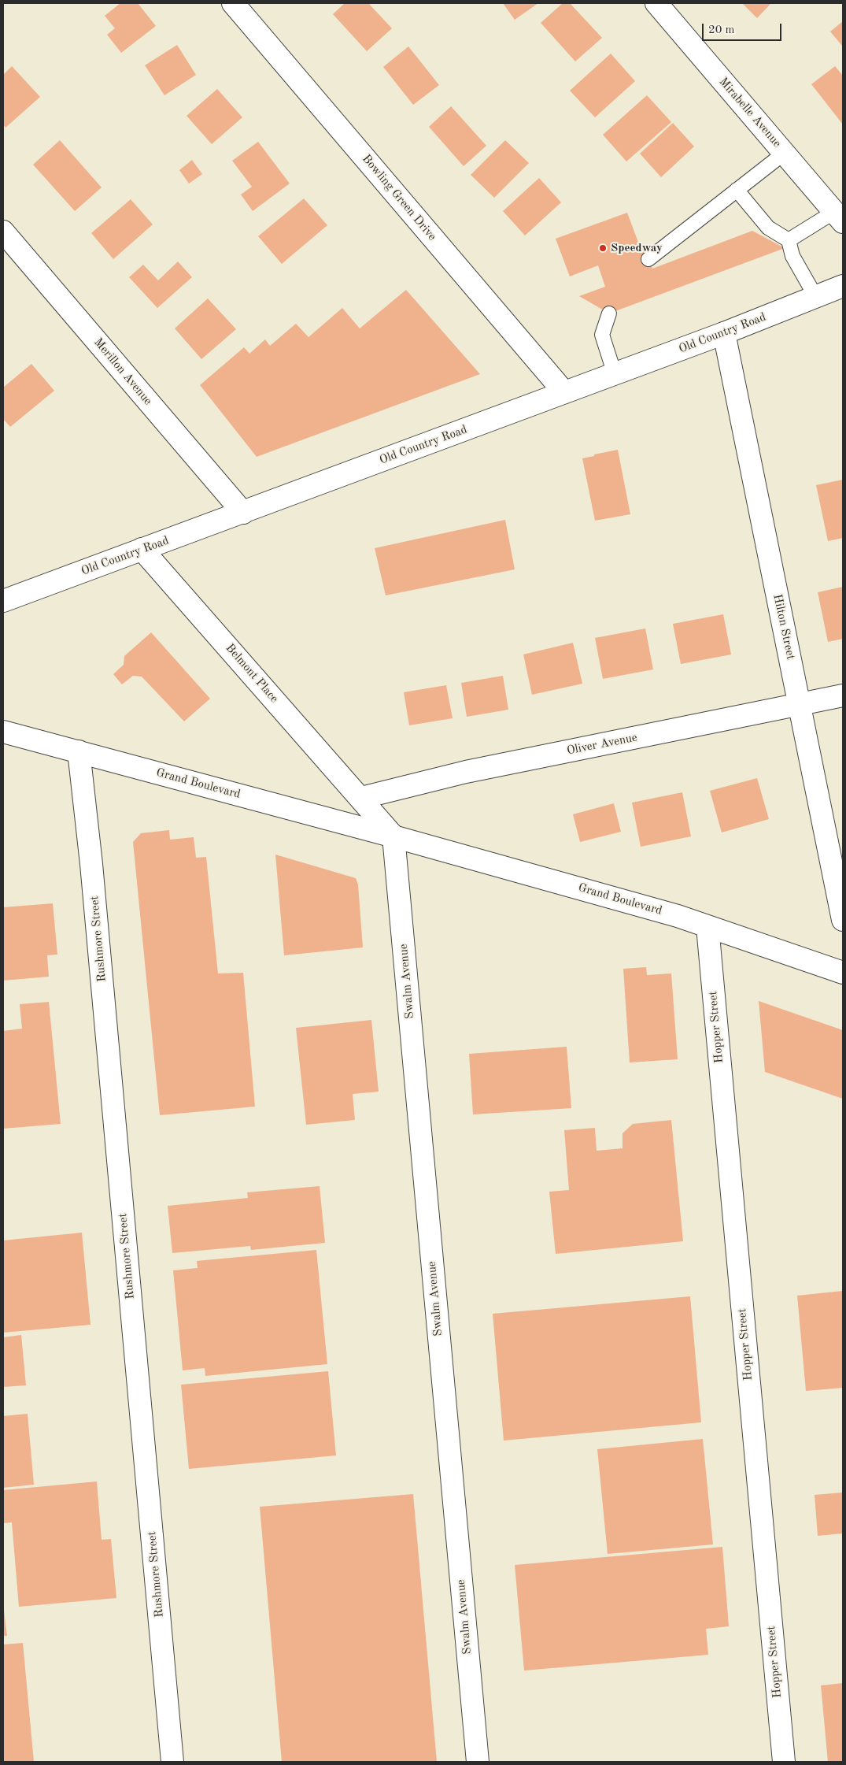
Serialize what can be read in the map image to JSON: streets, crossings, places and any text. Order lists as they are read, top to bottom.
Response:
{
  "streets": {
    "street": [
      "Mirabelle Avenue",
      "Bowling Green Drive",
      "Old Country Road",
      "Merillon Avenue",
      "Hilton Street",
      "Belmont Place",
      "Oliver Avenue",
      "Grand Boulevard",
      "Rushmore Street",
      "Swalm Avenue",
      "Hopper Street"
    ]
  },
  "crossings": [
    ["Bowling Green Drive", "Old Country Road"],
    ["Old Country Road", "Merillon Avenue"],
    ["Old Country Road", "Hilton Street"],
    ["Old Country Road", "Belmont Place"],
    ["Hilton Street", "Oliver Avenue"],
    ["Belmont Place", "Oliver Avenue"],
    ["Grand Boulevard", "Rushmore Street"],
    ["Grand Boulevard", "Swalm Avenue"],
    ["Grand Boulevard", "Hopper Street"]
  ],
  "places": ["Speedway"],
  "scale_bar": "20 m"
}
